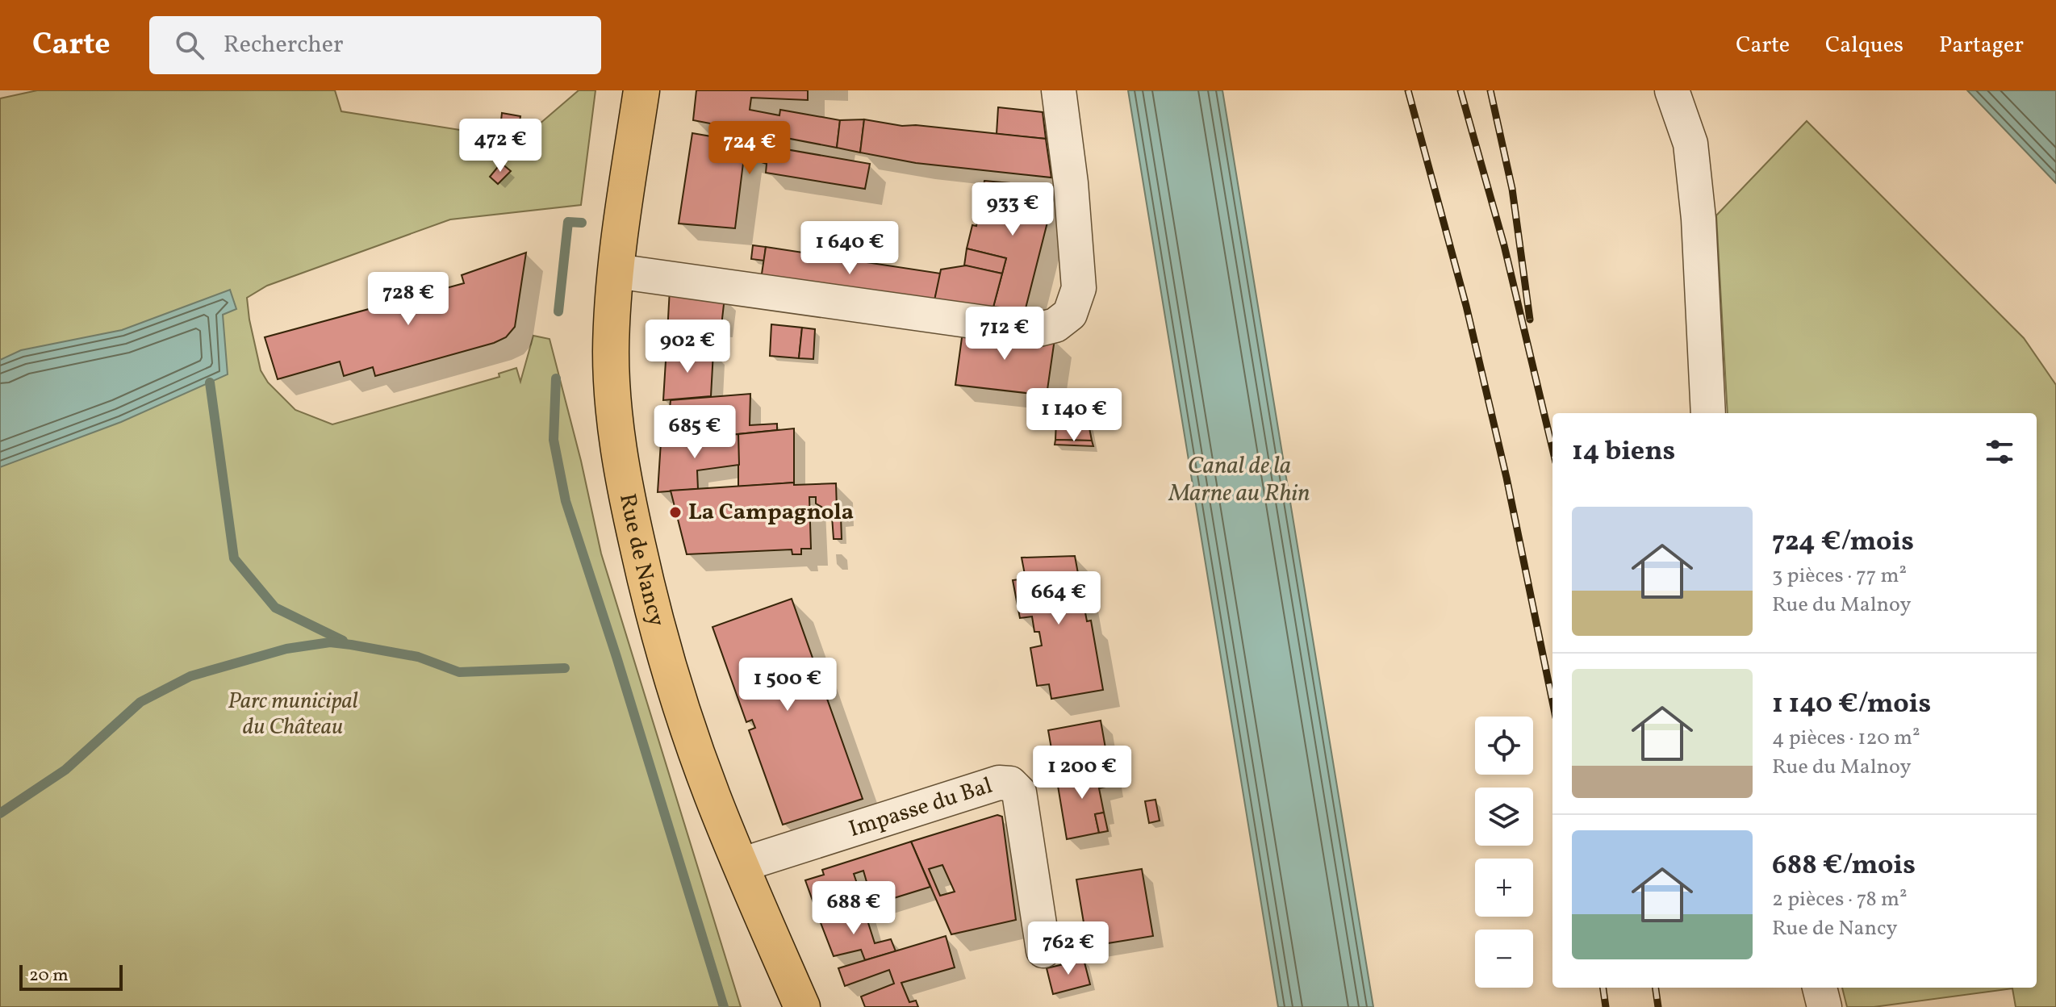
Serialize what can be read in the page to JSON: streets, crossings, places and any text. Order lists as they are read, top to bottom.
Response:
{
  "streets": {
    "main road": ["Rue de Nancy"],
    "street": ["Impasse du Bal"]
  },
  "crossings": [
    ["Rue de Nancy", "Impasse du Bal"]
  ],
  "water": ["Canal de la Marne au Rhin"],
  "parks": ["Parc municipal du Château"],
  "places": ["La Campagnola"],
  "scale_bar": "20 m",
  "page": {
    "header": "Carte",
    "search": "Rechercher",
    "nav": ["Carte", "Calques", "Partager"],
    "price": [
      "472 €",
      "724 €",
      "933 €",
      "1 640 €",
      "728 €",
      "712 €",
      "902 €",
      "1 140 €",
      "685 €",
      "664 €",
      "1 500 €",
      "1 200 €",
      "688 €",
      "762 €"
    ],
    "heading": "14 biens",
    "list": [
      {
        "name": "724 €/mois",
        "note": "3 pièces · 77 m² · Rue du Malnoy"
      },
      {
        "name": "1 140 €/mois",
        "note": "4 pièces · 120 m² · Rue du Malnoy"
      },
      {
        "name": "688 €/mois",
        "note": "2 pièces · 78 m² · Rue de Nancy"
      }
    ],
    "map_buttons": ["+", "−"],
    "scale": "20 m"
  }
}
